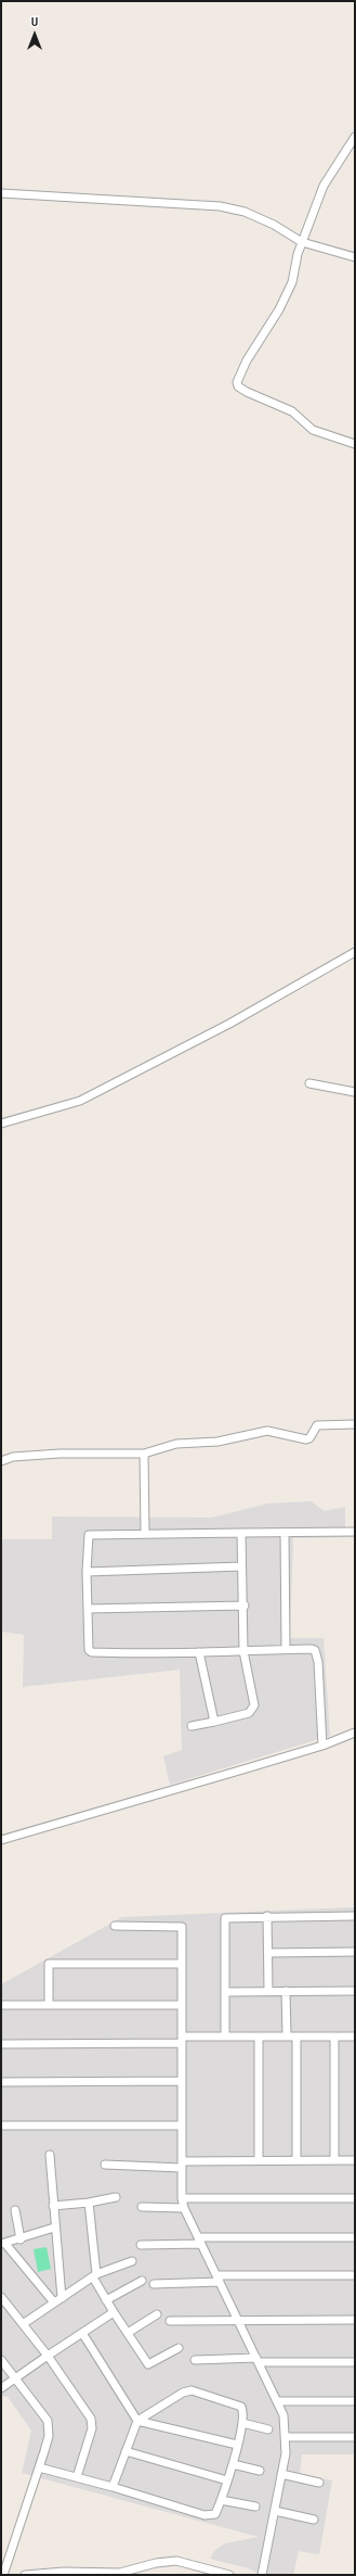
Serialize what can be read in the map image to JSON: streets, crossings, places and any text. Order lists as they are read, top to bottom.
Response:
{
  "north": "top"
}
